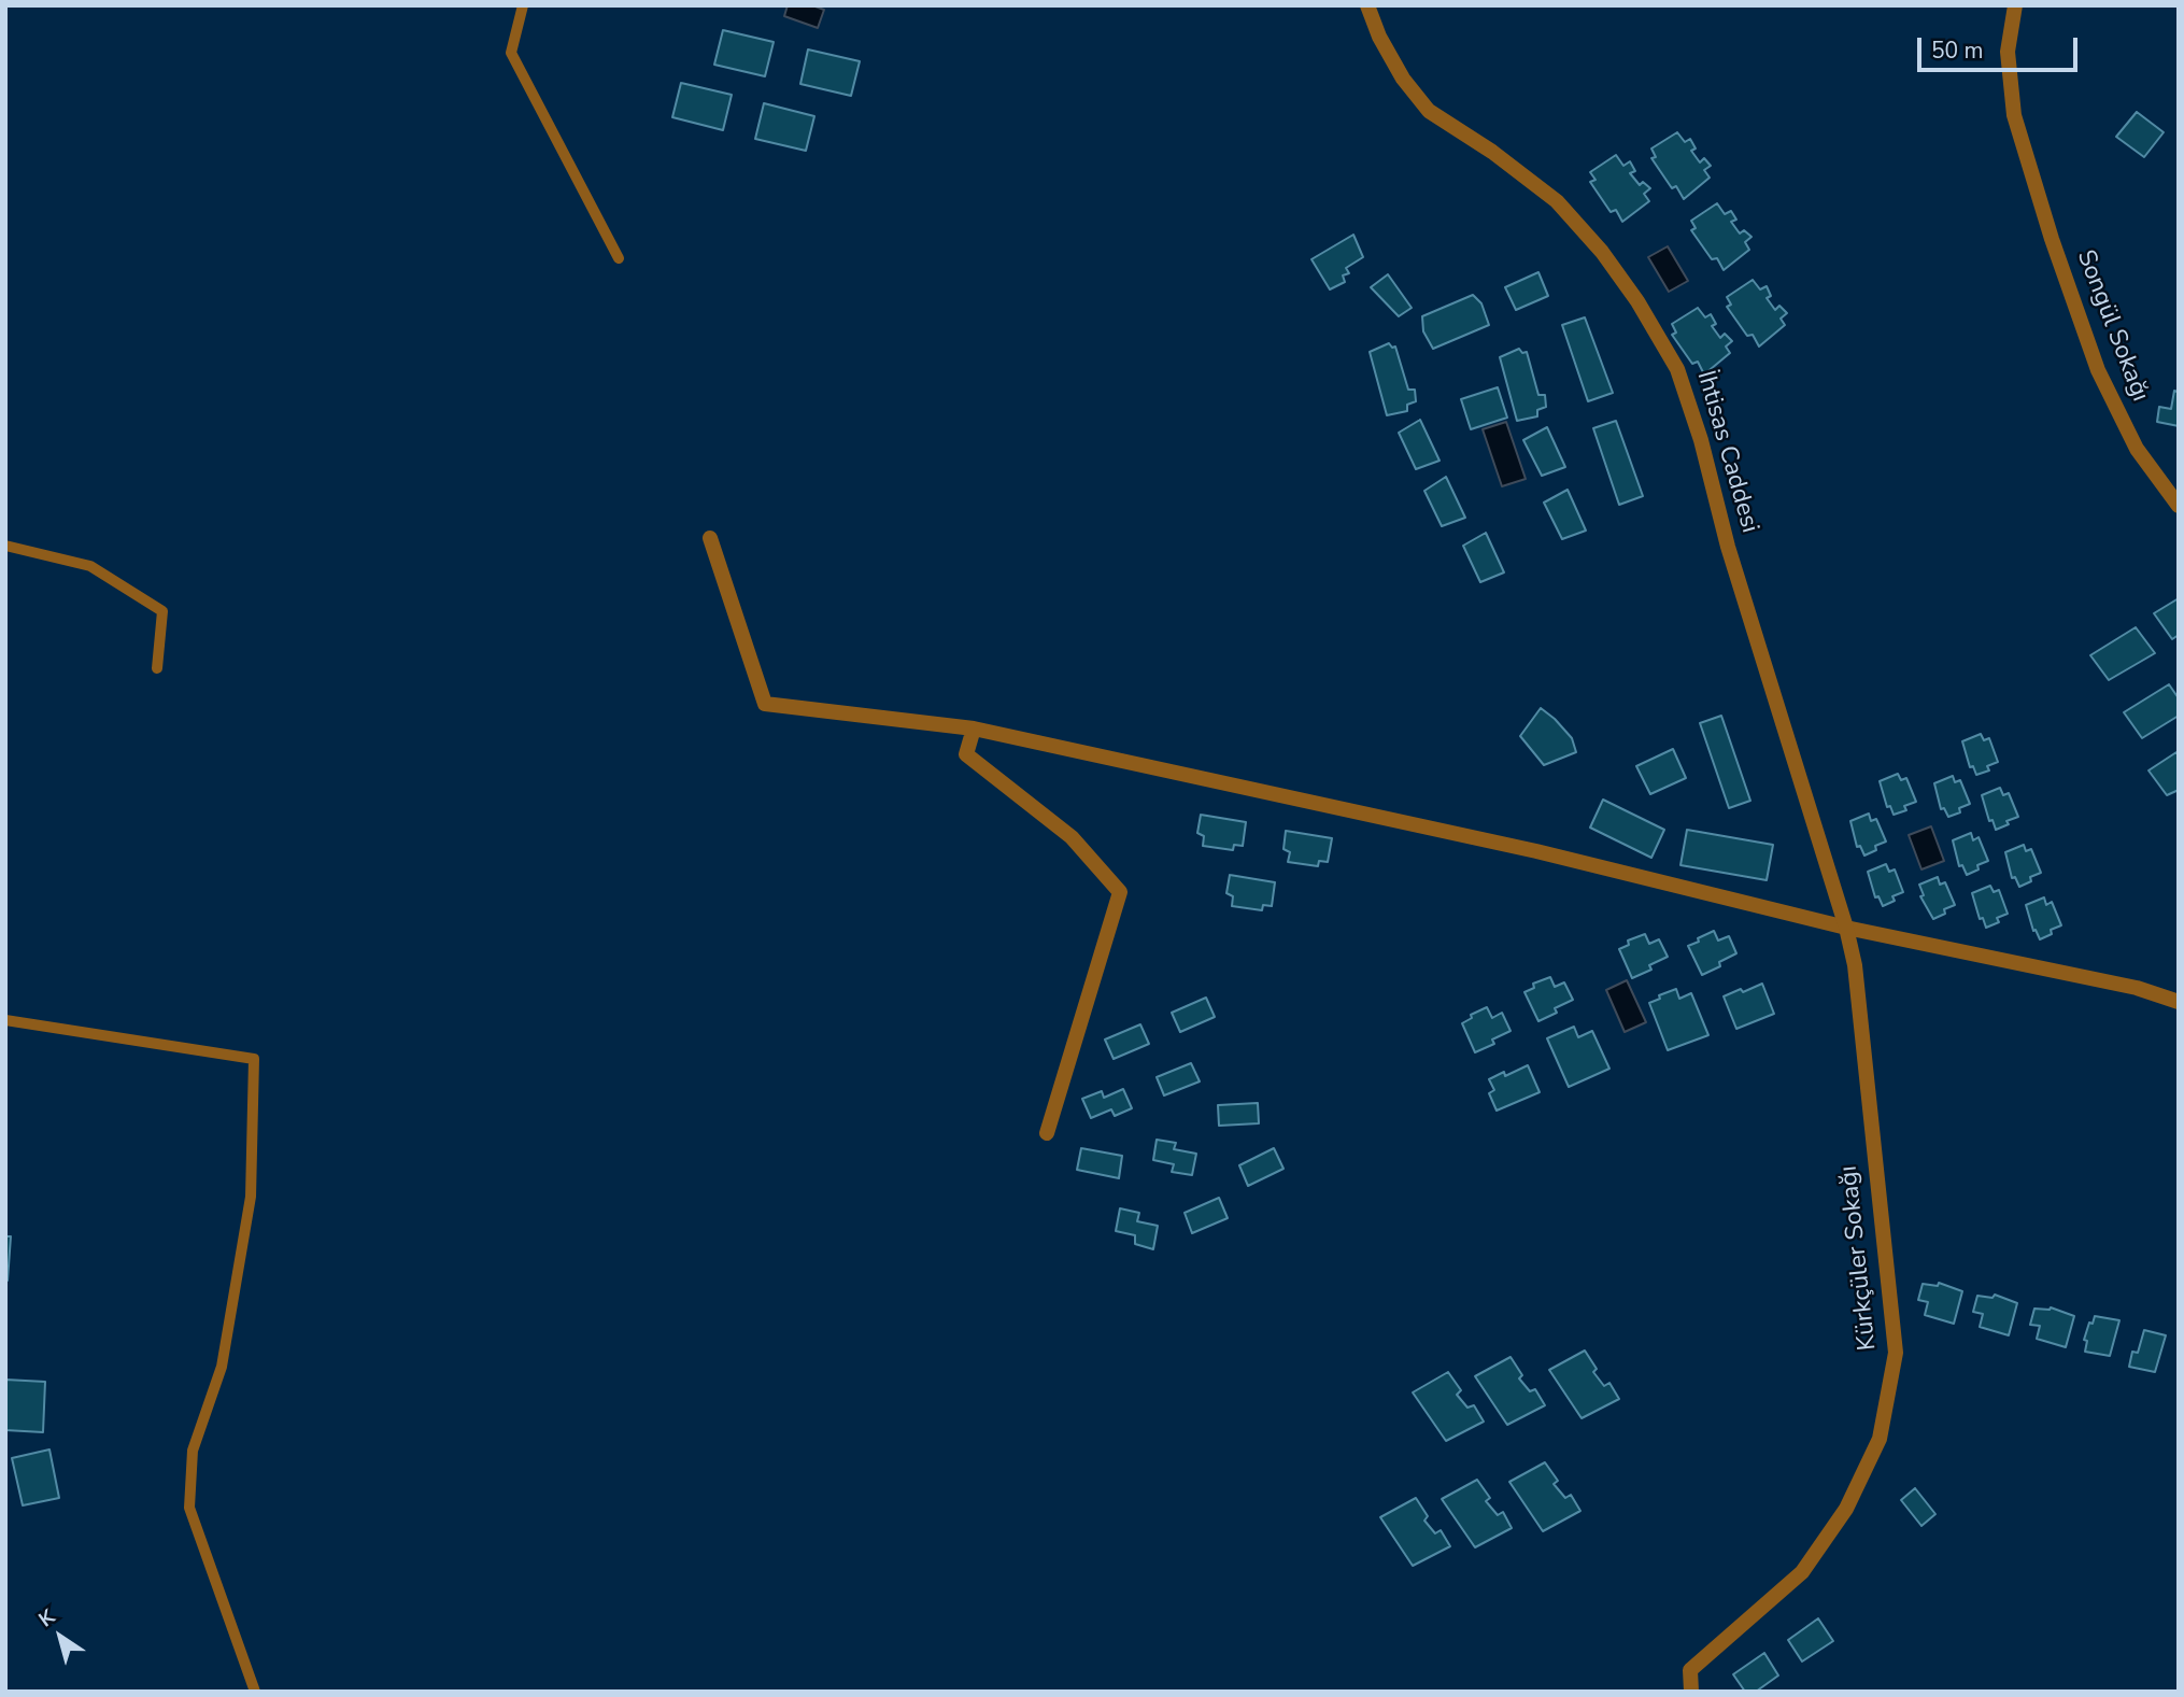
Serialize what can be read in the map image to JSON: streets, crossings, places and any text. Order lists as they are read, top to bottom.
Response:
{
  "streets": {
    "street": ["Songül Sokağı", "İhtisas Caddesi", "Kürkçüler Sokağı"]
  },
  "crossings": [
    ["İhtisas Caddesi", "Kürkçüler Sokağı"]
  ],
  "scale_bar": "50 m",
  "north": "top left"
}
